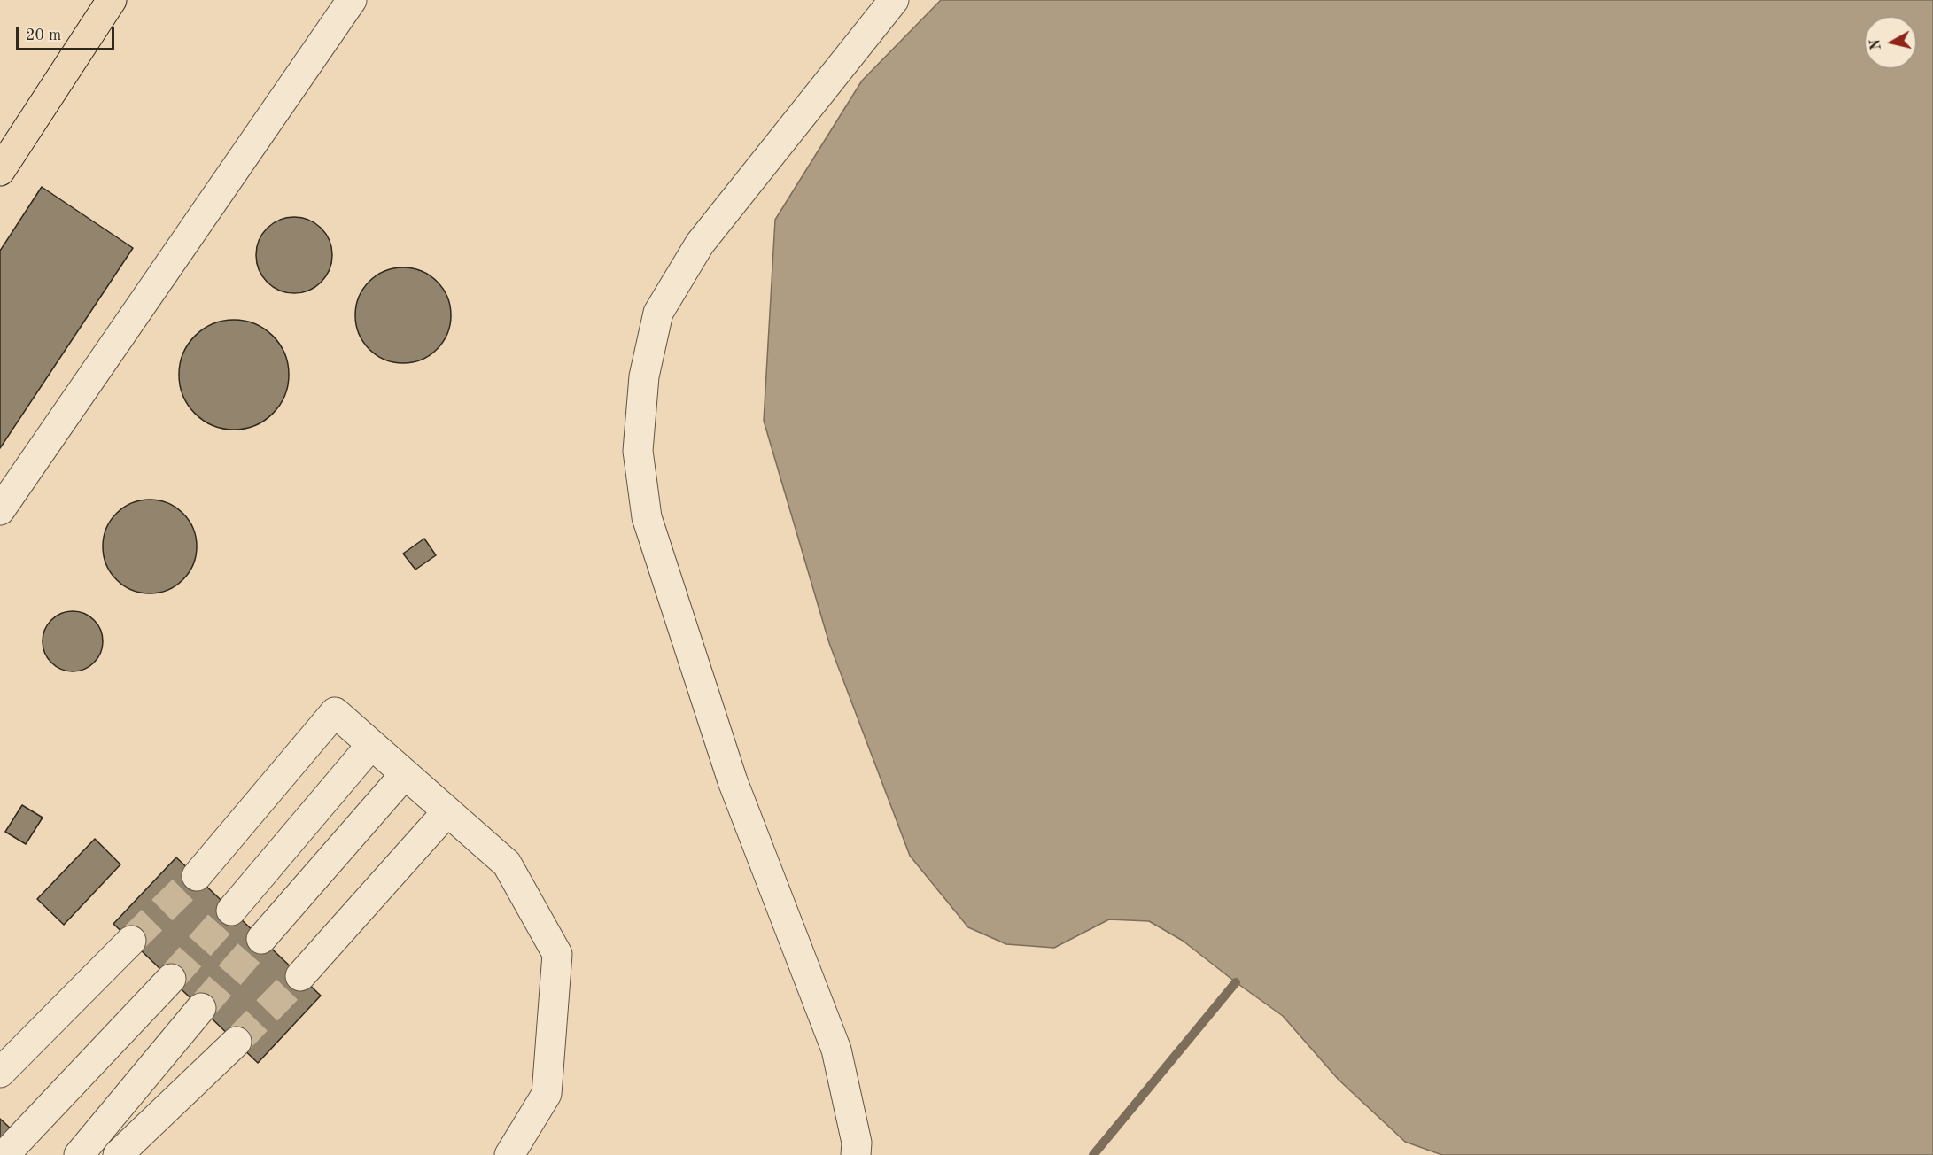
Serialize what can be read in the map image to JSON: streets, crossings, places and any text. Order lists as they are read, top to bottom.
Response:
{
  "scale_bar": "20 m",
  "north": "left"
}
